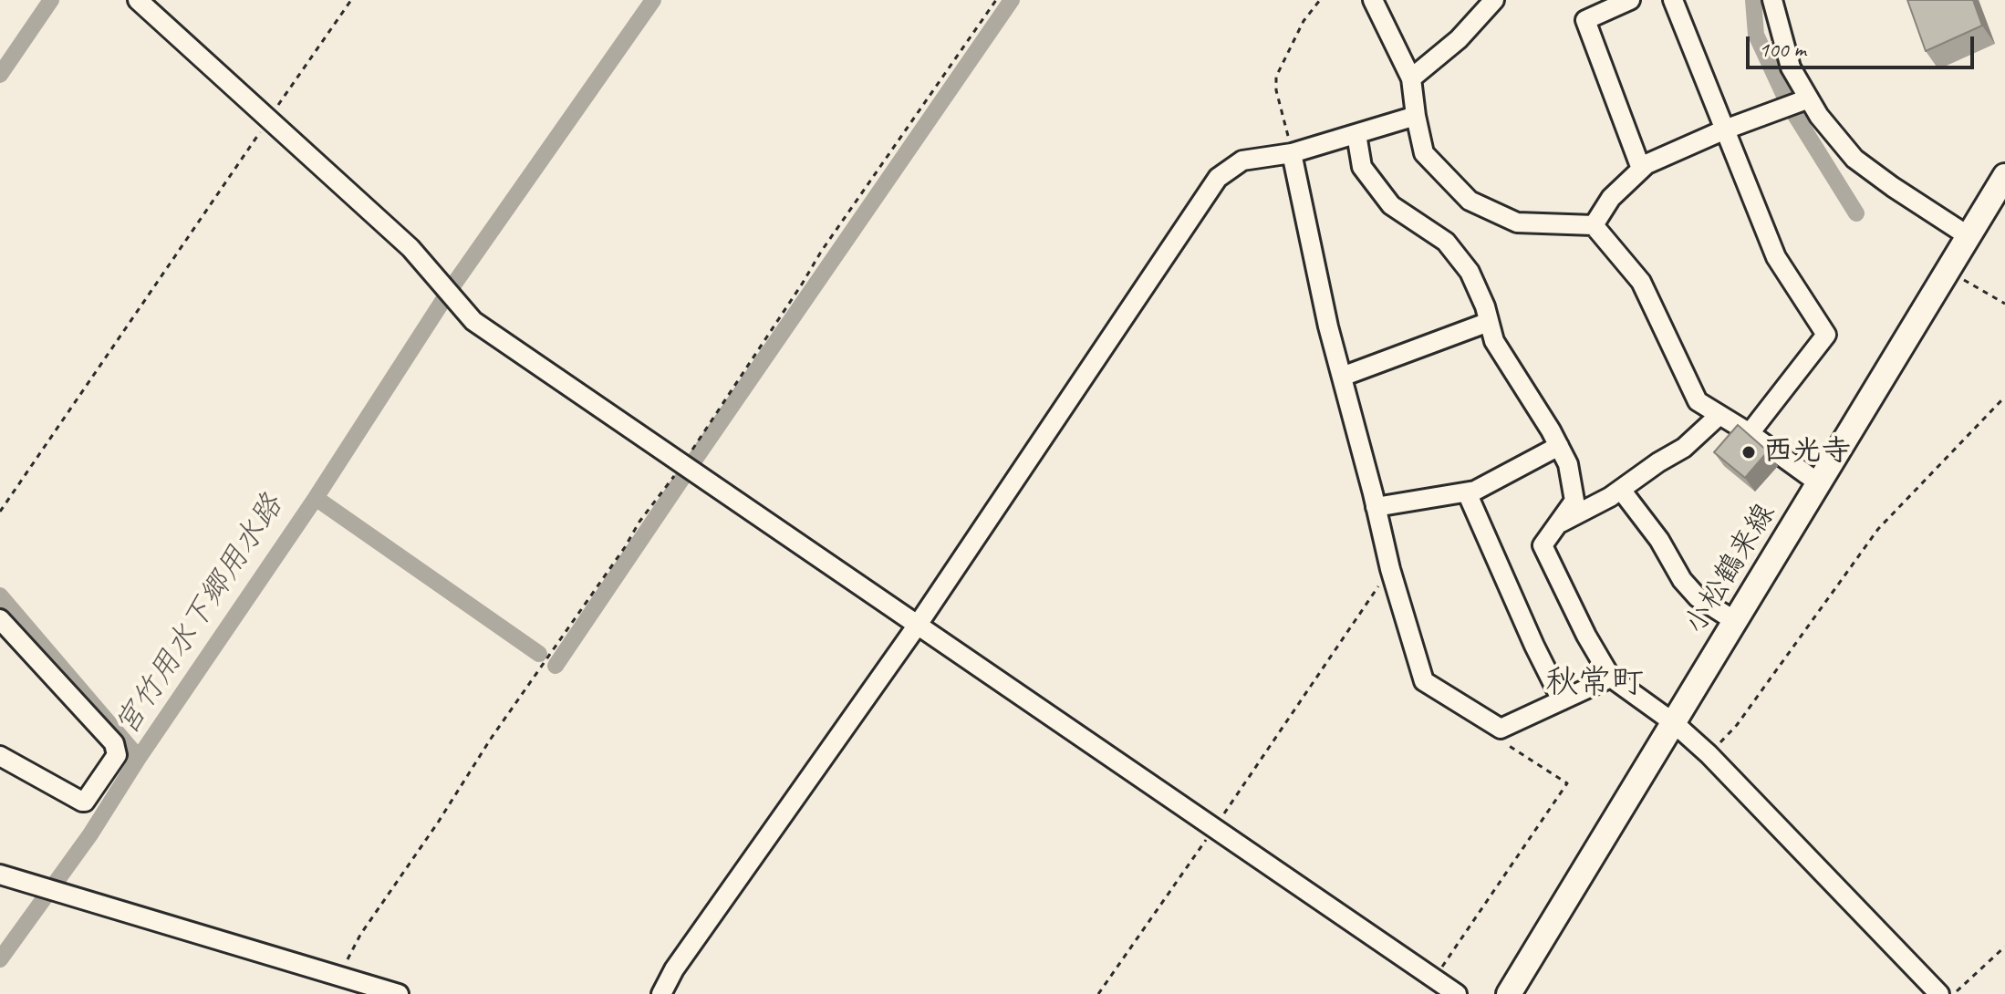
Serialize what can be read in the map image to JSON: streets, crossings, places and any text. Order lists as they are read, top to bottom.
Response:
{
  "streets": {
    "main road": ["小松鶴来線"]
  },
  "districts": ["秋常町"],
  "water": ["宮竹用水下郷用水路"],
  "places": ["西光寺"],
  "scale_bar": "100 m"
}
